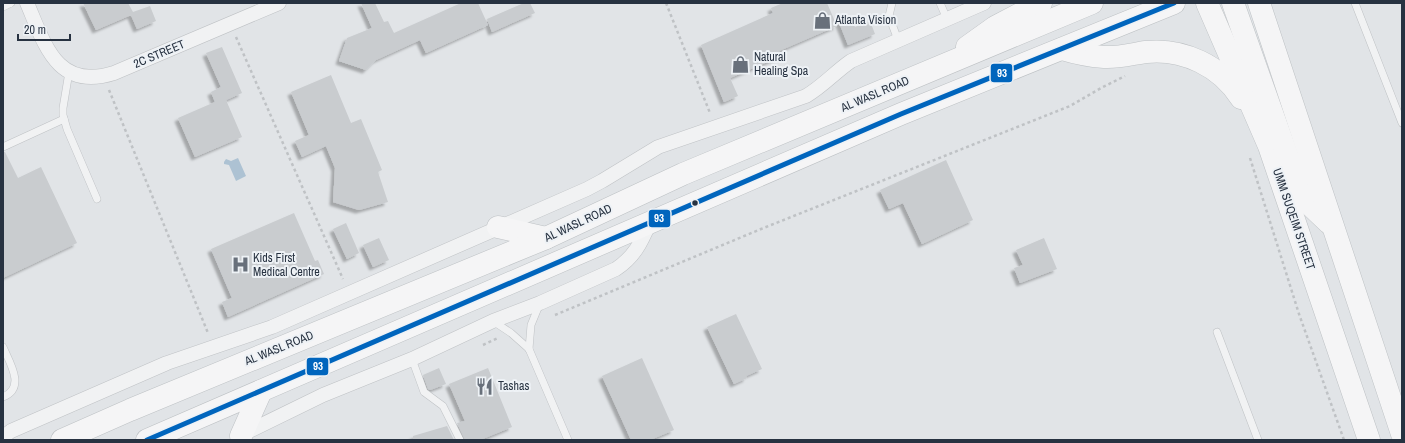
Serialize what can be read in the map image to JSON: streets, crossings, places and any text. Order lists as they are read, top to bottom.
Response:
{
  "streets": {
    "main road": ["AL WASL ROAD", "UMM SUQEIM STREET"],
    "street": ["2C STREET"]
  },
  "places": {
    "shop": ["Atlanta Vision", "Natural Healing Spa"],
    "hospital": ["Kids First Medical Centre"],
    "restaurant": ["Tashas"]
  },
  "lines": ["transit line 93"],
  "scale_bar": "20 m"
}
